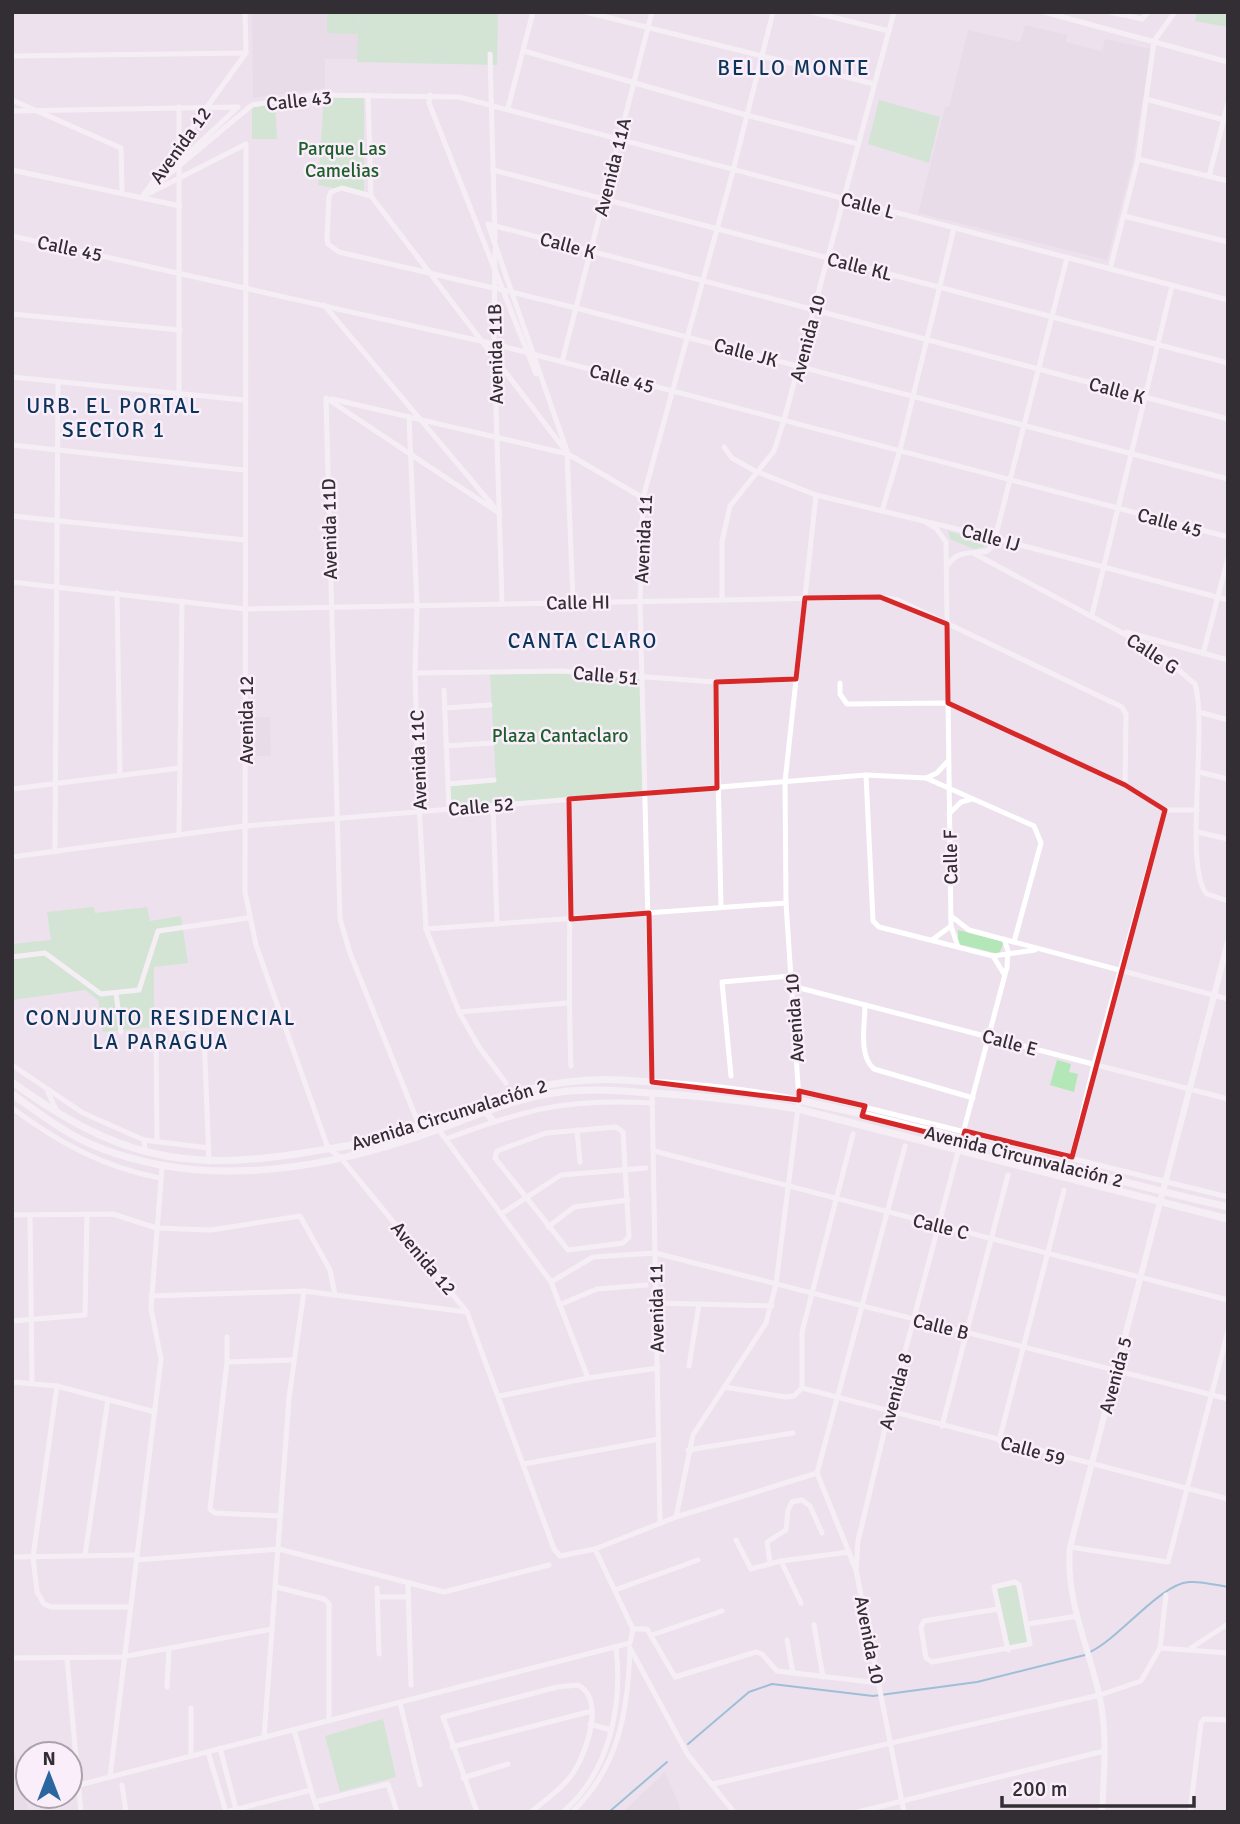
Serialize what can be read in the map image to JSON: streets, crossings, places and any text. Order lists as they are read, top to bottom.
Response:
{
  "streets": {
    "main road": ["Avenida Circunvalación 2"],
    "street": [
      "Calle 43",
      "Avenida 12",
      "Avenida 11A",
      "Calle L",
      "Calle K",
      "Calle 45",
      "Calle KL",
      "Avenida 10",
      "Calle JK",
      "Avenida 11B",
      "Avenida 11D",
      "Calle IJ",
      "Avenida 11",
      "Calle HI",
      "Calle G",
      "Calle 51",
      "Avenida 11C",
      "Calle 52",
      "Calle F",
      "Calle E",
      "Calle C",
      "Calle B",
      "Avenida 5",
      "Avenida 8",
      "Calle 59"
    ]
  },
  "crossings": [
    ["Calle 43", "Avenida 12"],
    ["Calle 43", "Calle L"],
    ["Calle 43", "Avenida 11B"],
    ["Avenida 12", "Calle 45"],
    ["Avenida 12", "Calle HI"],
    ["Avenida 12", "Calle 52"],
    ["Avenida 12", "Avenida Circunvalación 2"],
    ["Avenida 11A", "Calle L"],
    ["Avenida 11A", "Calle K"],
    ["Avenida 11A", "Calle 45"],
    ["Avenida 11A", "Calle KL"],
    ["Avenida 11A", "Calle JK"],
    ["Calle L", "Avenida 10"],
    ["Calle L", "Avenida 11"],
    ["Calle K", "Avenida 10"],
    ["Calle K", "Avenida 11B"],
    ["Calle K", "Avenida 11"],
    ["Calle 45", "Avenida 10"],
    ["Calle 45", "Avenida 11B"],
    ["Calle 45", "Avenida 11"],
    ["Calle KL", "Avenida 10"],
    ["Calle KL", "Avenida 11B"],
    ["Calle KL", "Avenida 11"],
    ["Avenida 10", "Calle JK"],
    ["Avenida 10", "Calle IJ"],
    ["Avenida 10", "Calle HI"],
    ["Avenida 10", "Calle 51"],
    ["Avenida 10", "Calle 52"],
    ["Avenida 10", "Calle E"],
    ["Avenida 10", "Avenida Circunvalación 2"],
    ["Avenida 10", "Calle C"],
    ["Avenida 10", "Calle B"],
    ["Avenida 10", "Avenida 8"],
    ["Calle JK", "Avenida 11B"],
    ["Calle JK", "Avenida 11"],
    ["Avenida 11B", "Calle HI"],
    ["Avenida 11D", "Calle HI"],
    ["Avenida 11D", "Calle 52"],
    ["Avenida 11D", "Avenida Circunvalación 2"],
    ["Calle IJ", "Calle F"],
    ["Avenida 11", "Calle HI"],
    ["Avenida 11", "Calle 51"],
    ["Avenida 11", "Calle 52"],
    ["Avenida 11", "Avenida Circunvalación 2"],
    ["Avenida 11", "Calle C"],
    ["Avenida 11", "Calle B"],
    ["Calle HI", "Avenida 11C"],
    ["Calle HI", "Calle F"],
    ["Calle 51", "Avenida 11C"],
    ["Avenida 11C", "Calle 52"],
    ["Calle 52", "Calle F"],
    ["Calle E", "Avenida 5"],
    ["Avenida Circunvalación 2", "Avenida 5"],
    ["Avenida Circunvalación 2", "Avenida 8"],
    ["Calle C", "Avenida 5"],
    ["Calle C", "Avenida 8"],
    ["Calle B", "Avenida 5"],
    ["Calle B", "Avenida 8"],
    ["Avenida 5", "Calle 59"],
    ["Avenida 8", "Calle 59"]
  ],
  "districts": [
    "BELLO MONTE",
    "URB. EL PORTAL SECTOR 1",
    "CANTA CLARO",
    "CONJUNTO RESIDENCIAL LA PARAGUA"
  ],
  "parks": ["Parque Las Camelias", "Plaza Cantaclaro"],
  "scale_bar": "200 m",
  "north": "top"
}
